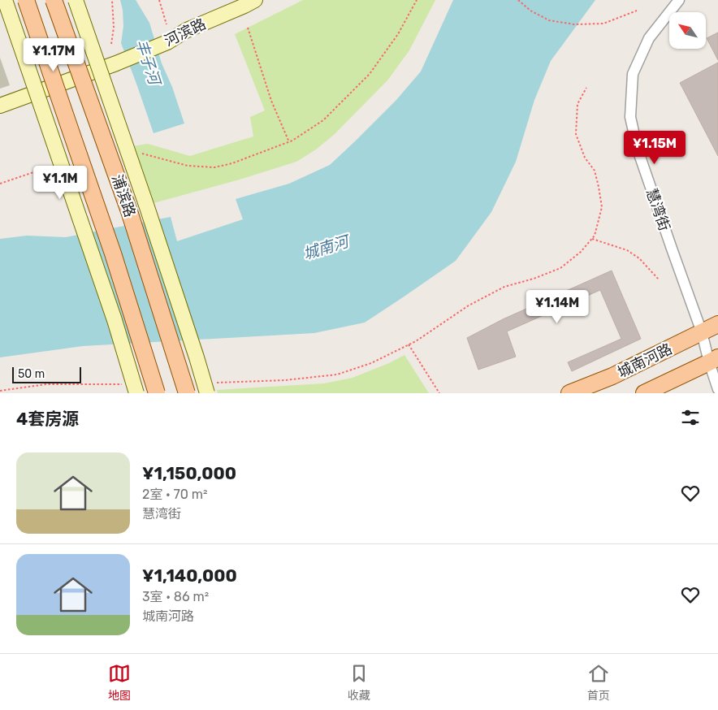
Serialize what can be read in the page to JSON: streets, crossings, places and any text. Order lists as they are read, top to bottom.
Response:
{
  "streets": {
    "main road": ["浦滨路", "城南河路"],
    "street": ["河滨路", "慧湾街"]
  },
  "crossings": [
    ["慧湾街", "城南河路"]
  ],
  "water": ["丰子河", "城南河"],
  "scale_bar": "50 m",
  "north": "top left",
  "page": {
    "price": [
      "¥1.17M",
      "¥1.15M",
      "¥1.1M",
      "¥1.14M"
    ],
    "scale": "50 m",
    "heading": "4套房源",
    "list": [
      {
        "name": "¥1,150,000",
        "note": "2室 · 70 m² · 慧湾街"
      },
      {
        "name": "¥1,140,000",
        "note": "3室 · 86 m² · 城南河路"
      }
    ],
    "tabs": ["地图", "收藏", "首页"]
  }
}
